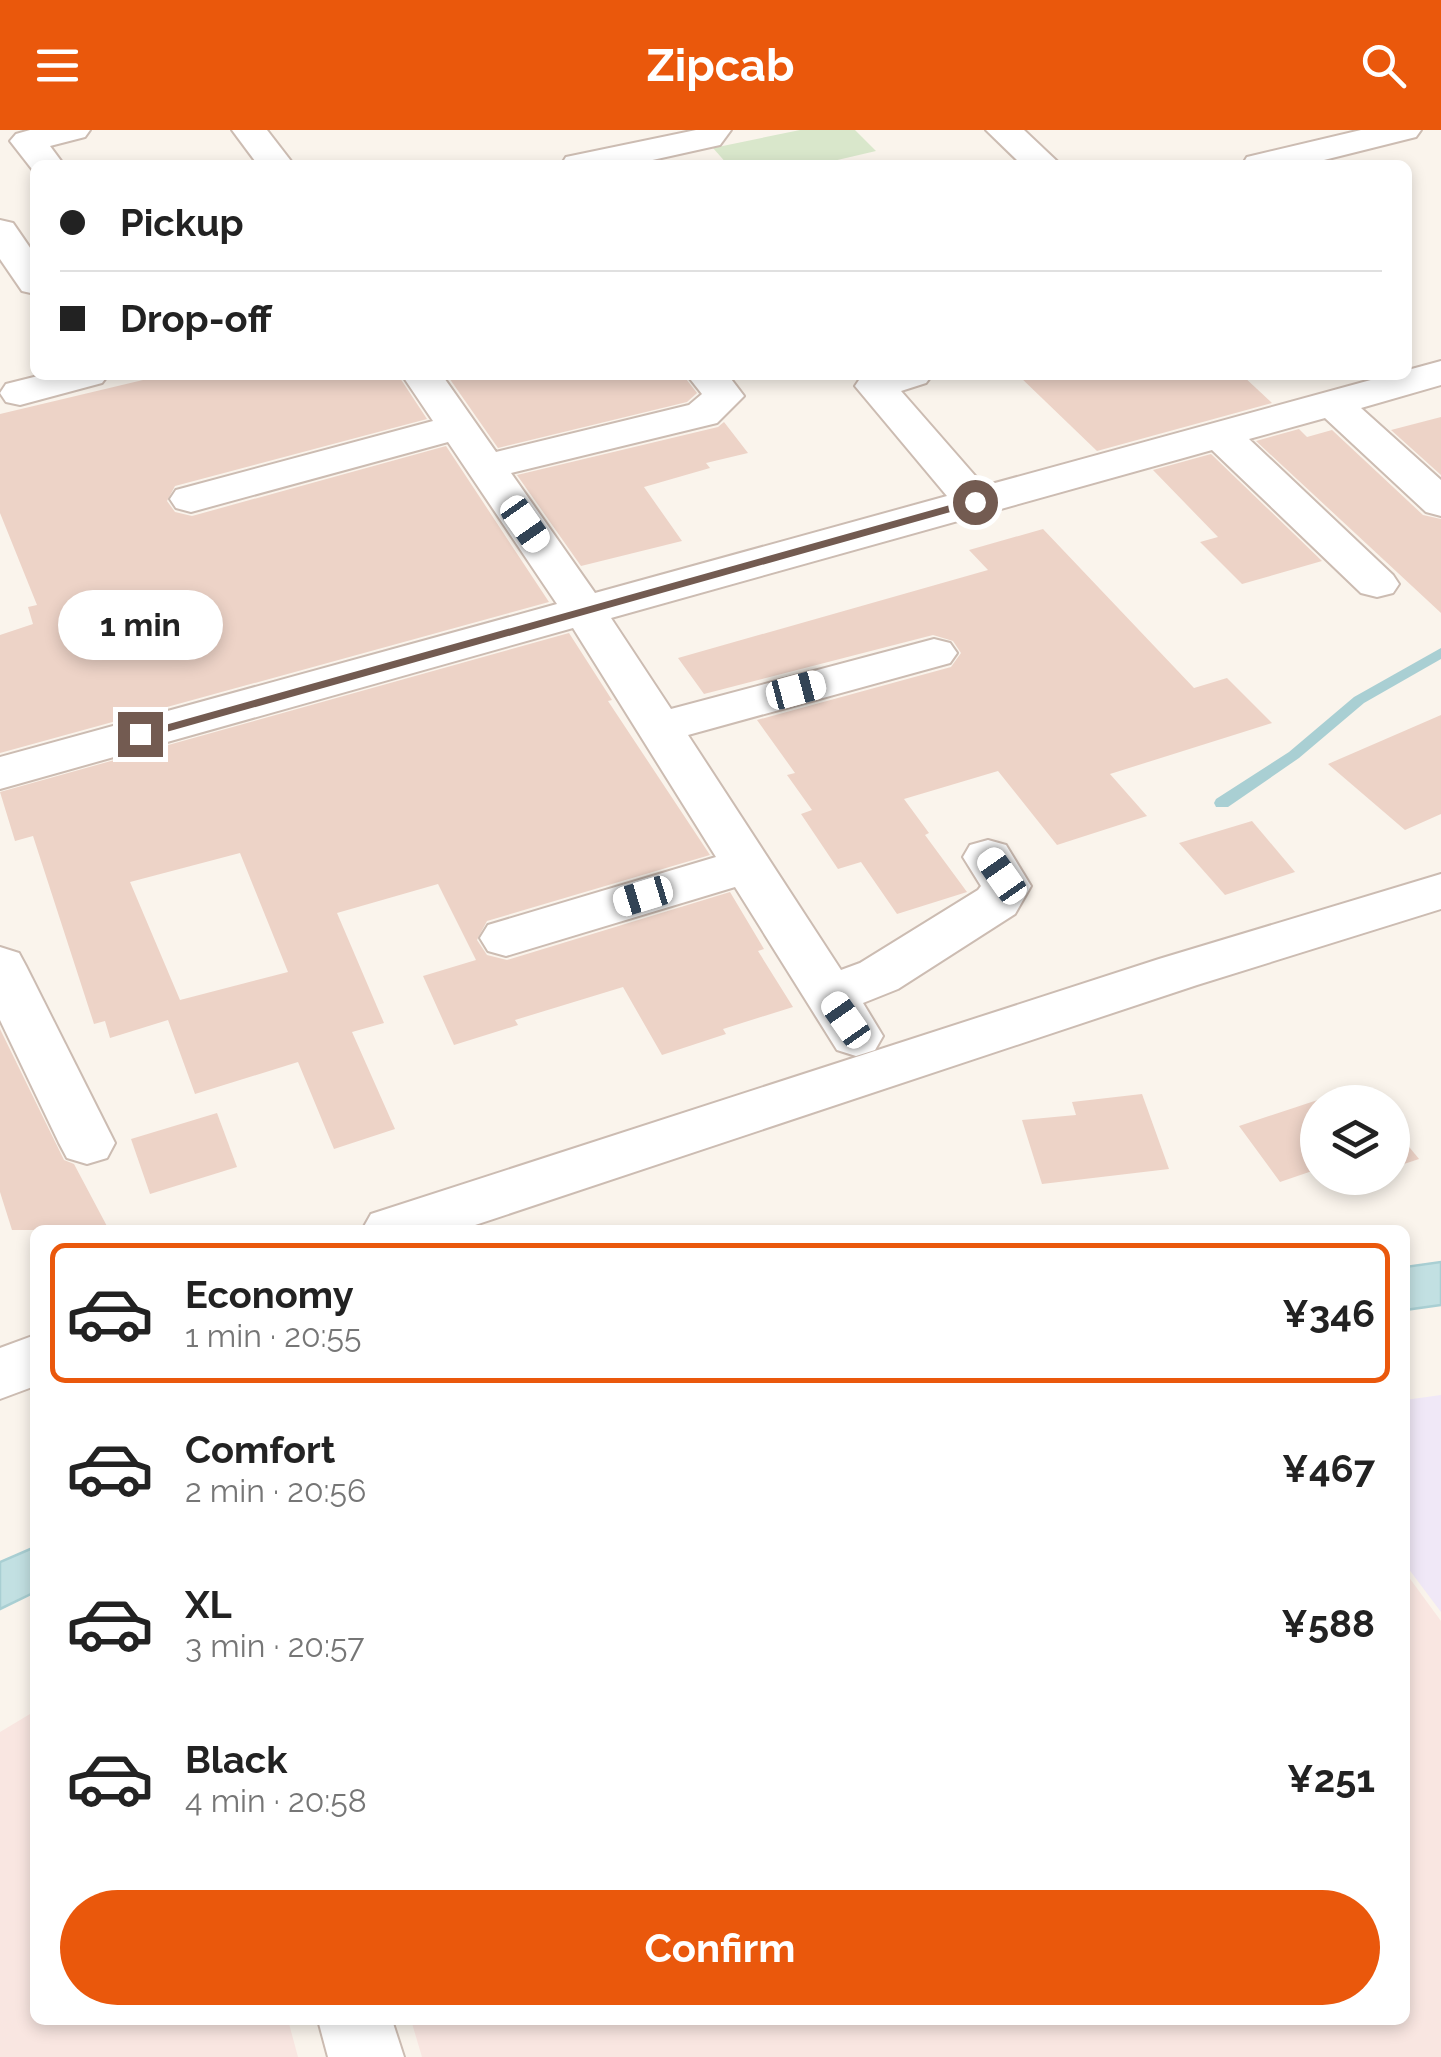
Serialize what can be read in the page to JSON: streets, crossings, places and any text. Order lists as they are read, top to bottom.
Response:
{
  "page": {
    "header": "Zipcab",
    "banner": ["Pickup", "Drop-off"],
    "bubble": "1 min",
    "list": [
      {
        "name": "Economy",
        "note": "1 min · 20:55",
        "value": "¥346"
      },
      {
        "name": "Comfort",
        "note": "2 min · 20:56",
        "value": "¥467"
      },
      {
        "name": "XL",
        "note": "3 min · 20:57",
        "value": "¥588"
      },
      {
        "name": "Black",
        "note": "4 min · 20:58",
        "value": "¥251"
      }
    ],
    "buttons": "Confirm"
  }
}
